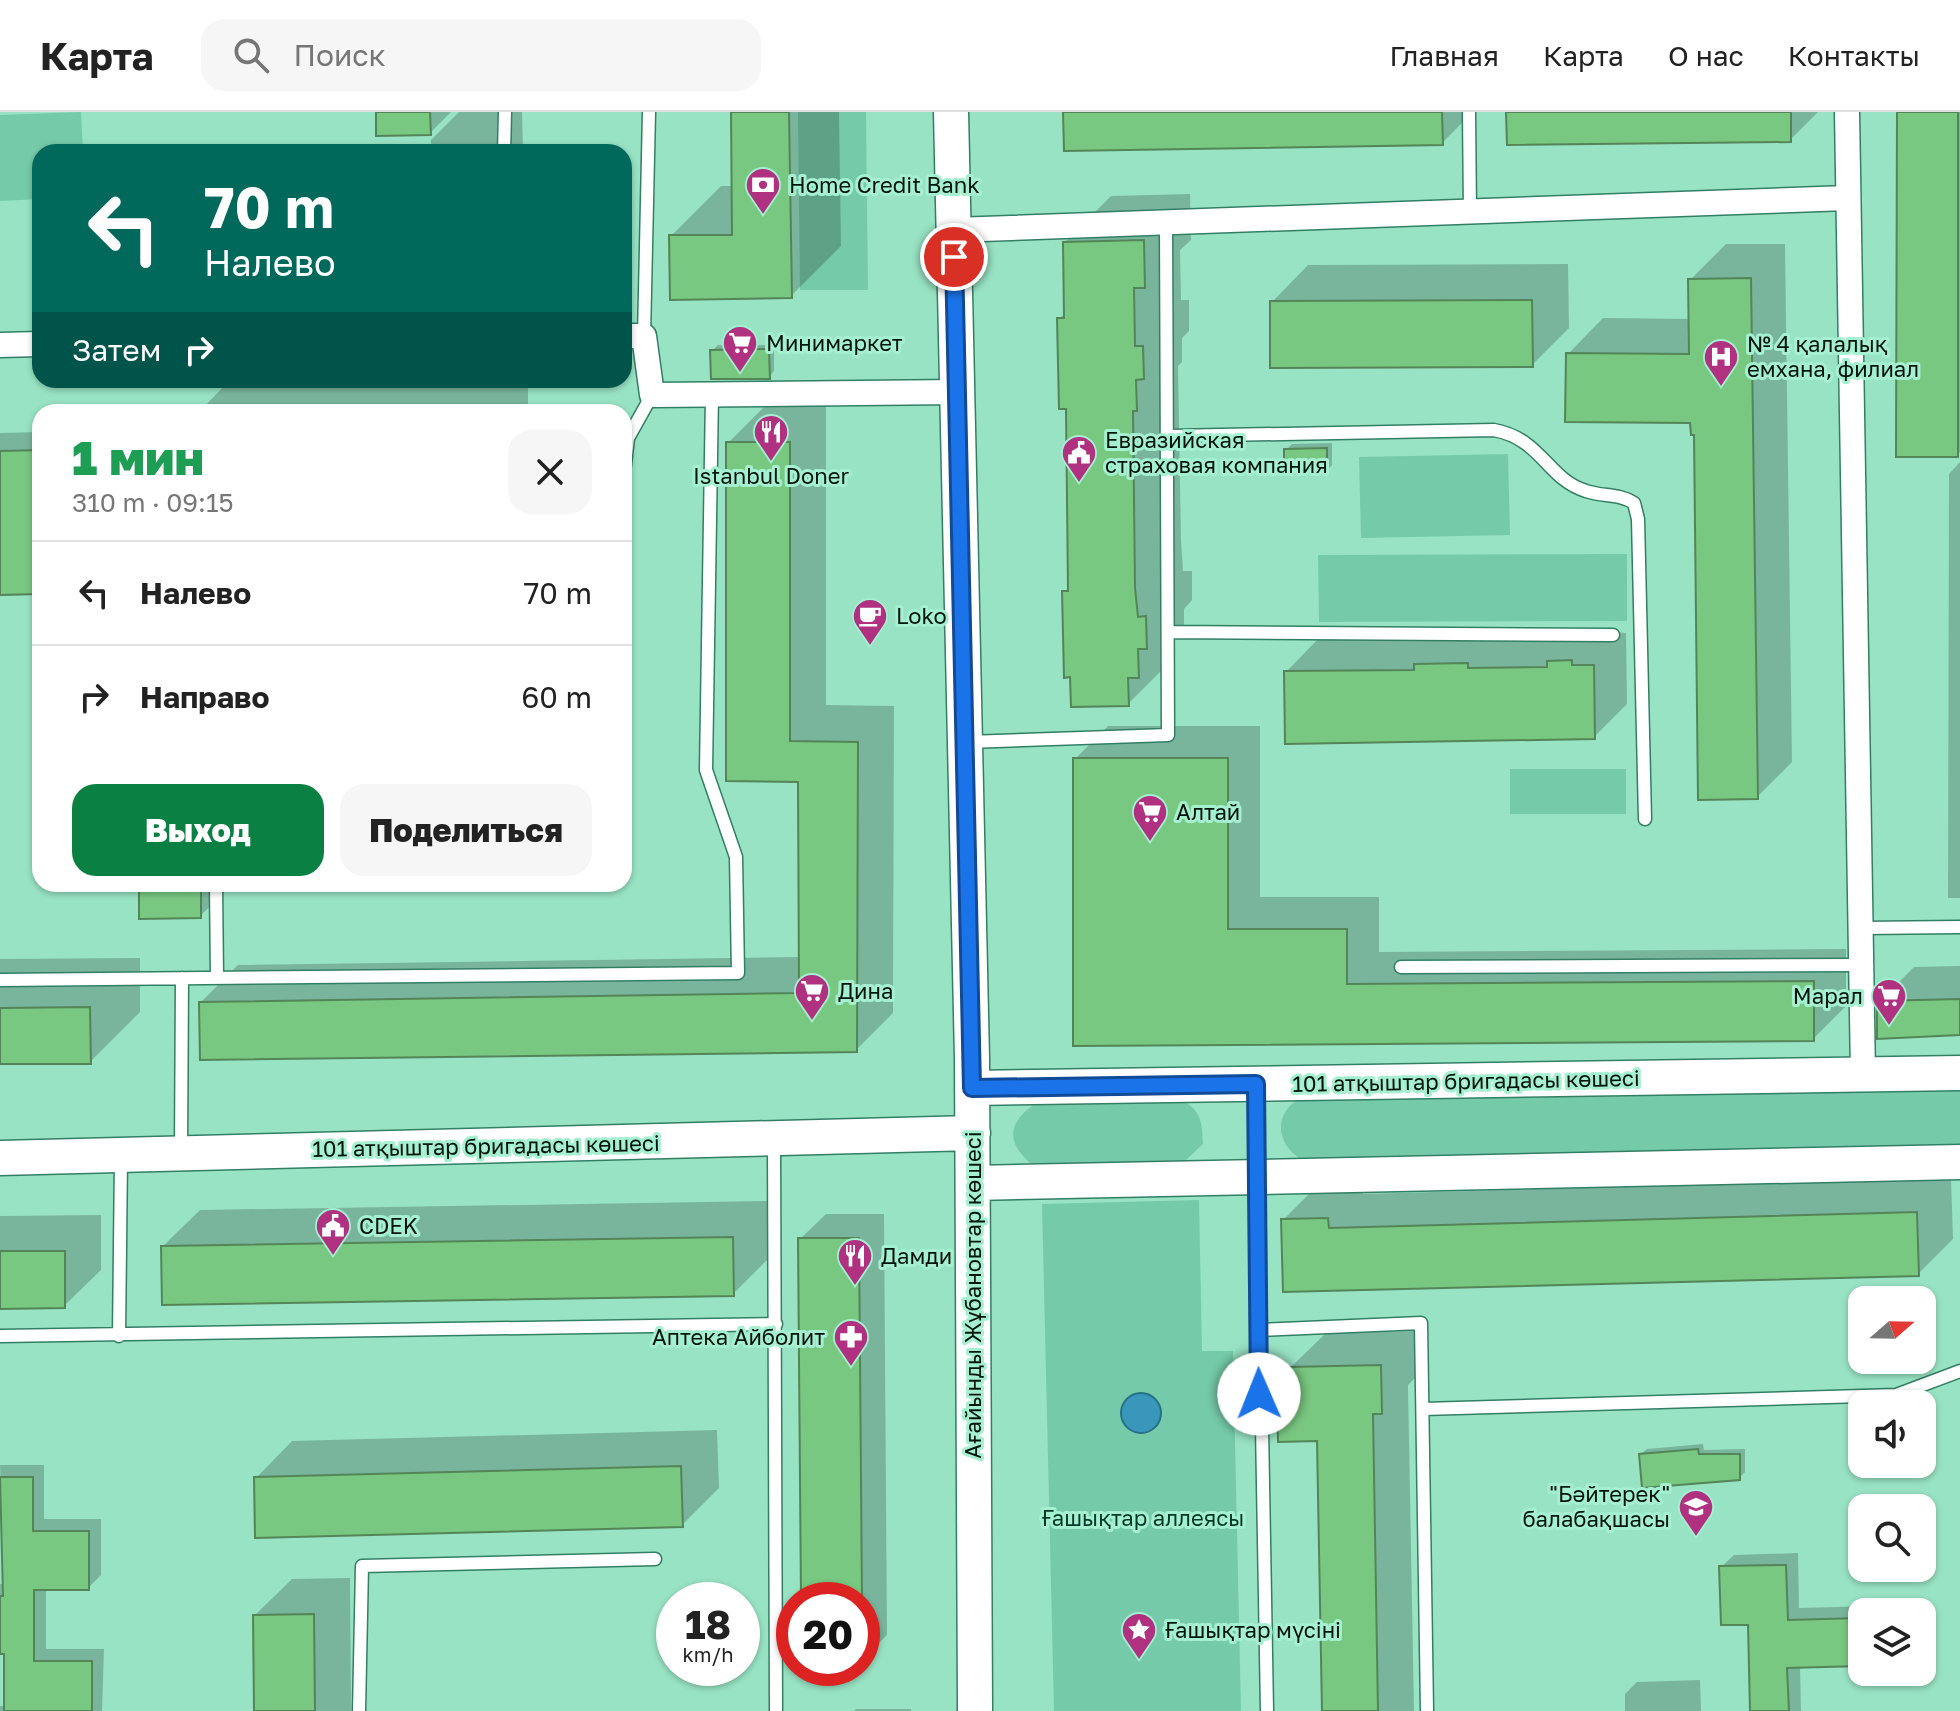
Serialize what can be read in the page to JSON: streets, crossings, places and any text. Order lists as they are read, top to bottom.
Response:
{
  "streets": {
    "street": ["101 атқыштар бригадасы көшесі", "Ағайынды Жұбановтар көшесі"]
  },
  "crossings": [
    ["101 атқыштар бригадасы көшесі", "Ағайынды Жұбановтар көшесі"]
  ],
  "parks": ["Ғашықтар аллеясы"],
  "places": {
    "bank": ["Home Credit Bank"],
    "supermarket": [
      "Минимаркет",
      "Алтай",
      "Дина",
      "Марал"
    ],
    "hospital": ["№ 4 қалалық емхана, филиал"],
    "restaurant": ["Istanbul Doner", "Дамди"],
    "public building": ["Евразийская страховая компания", "CDEK"],
    "cafe": ["Loko"],
    "pharmacy": ["Аптека Айболит"],
    "school or university": ["\"Бәйтерек\" балабақшасы"],
    "place": ["Ғашықтар мүсіні"]
  },
  "north": "right",
  "page": {
    "header": "Карта",
    "search": "Поиск",
    "nav": [
      "Главная",
      "Карта",
      "О нас",
      "Контакты"
    ],
    "turn": ["70 m", "Налево"],
    "then": "Затем",
    "heading": ["1 мин", "310 m · 09:15"],
    "list": [
      {
        "name": "Налево",
        "value": "70 m"
      },
      {
        "name": "Направо",
        "value": "60 m"
      }
    ],
    "buttons": ["Выход", "Поделиться"],
    "speed": "18 km/h",
    "limit": "20"
  }
}
